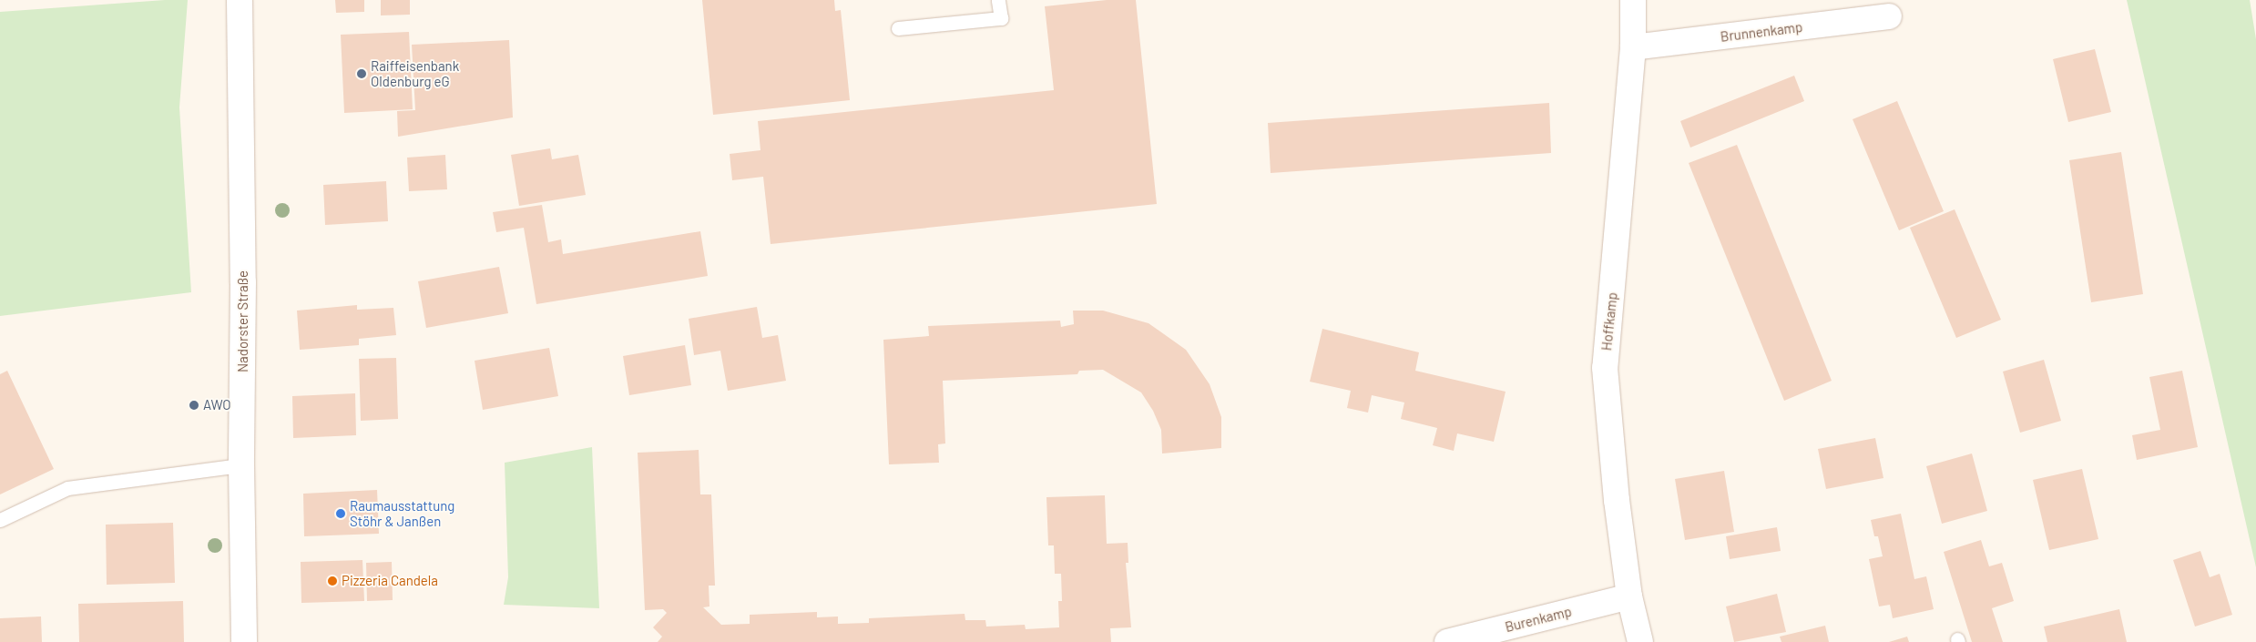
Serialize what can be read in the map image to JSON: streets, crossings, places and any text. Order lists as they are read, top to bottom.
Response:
{
  "streets": {
    "street": [
      "Brunnenkamp",
      "Nadorster Straße",
      "Hoffkamp",
      "Burenkamp"
    ]
  },
  "crossings": [
    ["Brunnenkamp", "Hoffkamp"],
    ["Hoffkamp", "Burenkamp"]
  ],
  "places": [
    "Raiffeisenbank Oldenburg eG",
    "AWO",
    "Raumausstattung Stöhr & Janßen",
    "Pizzeria Candela"
  ]
}
